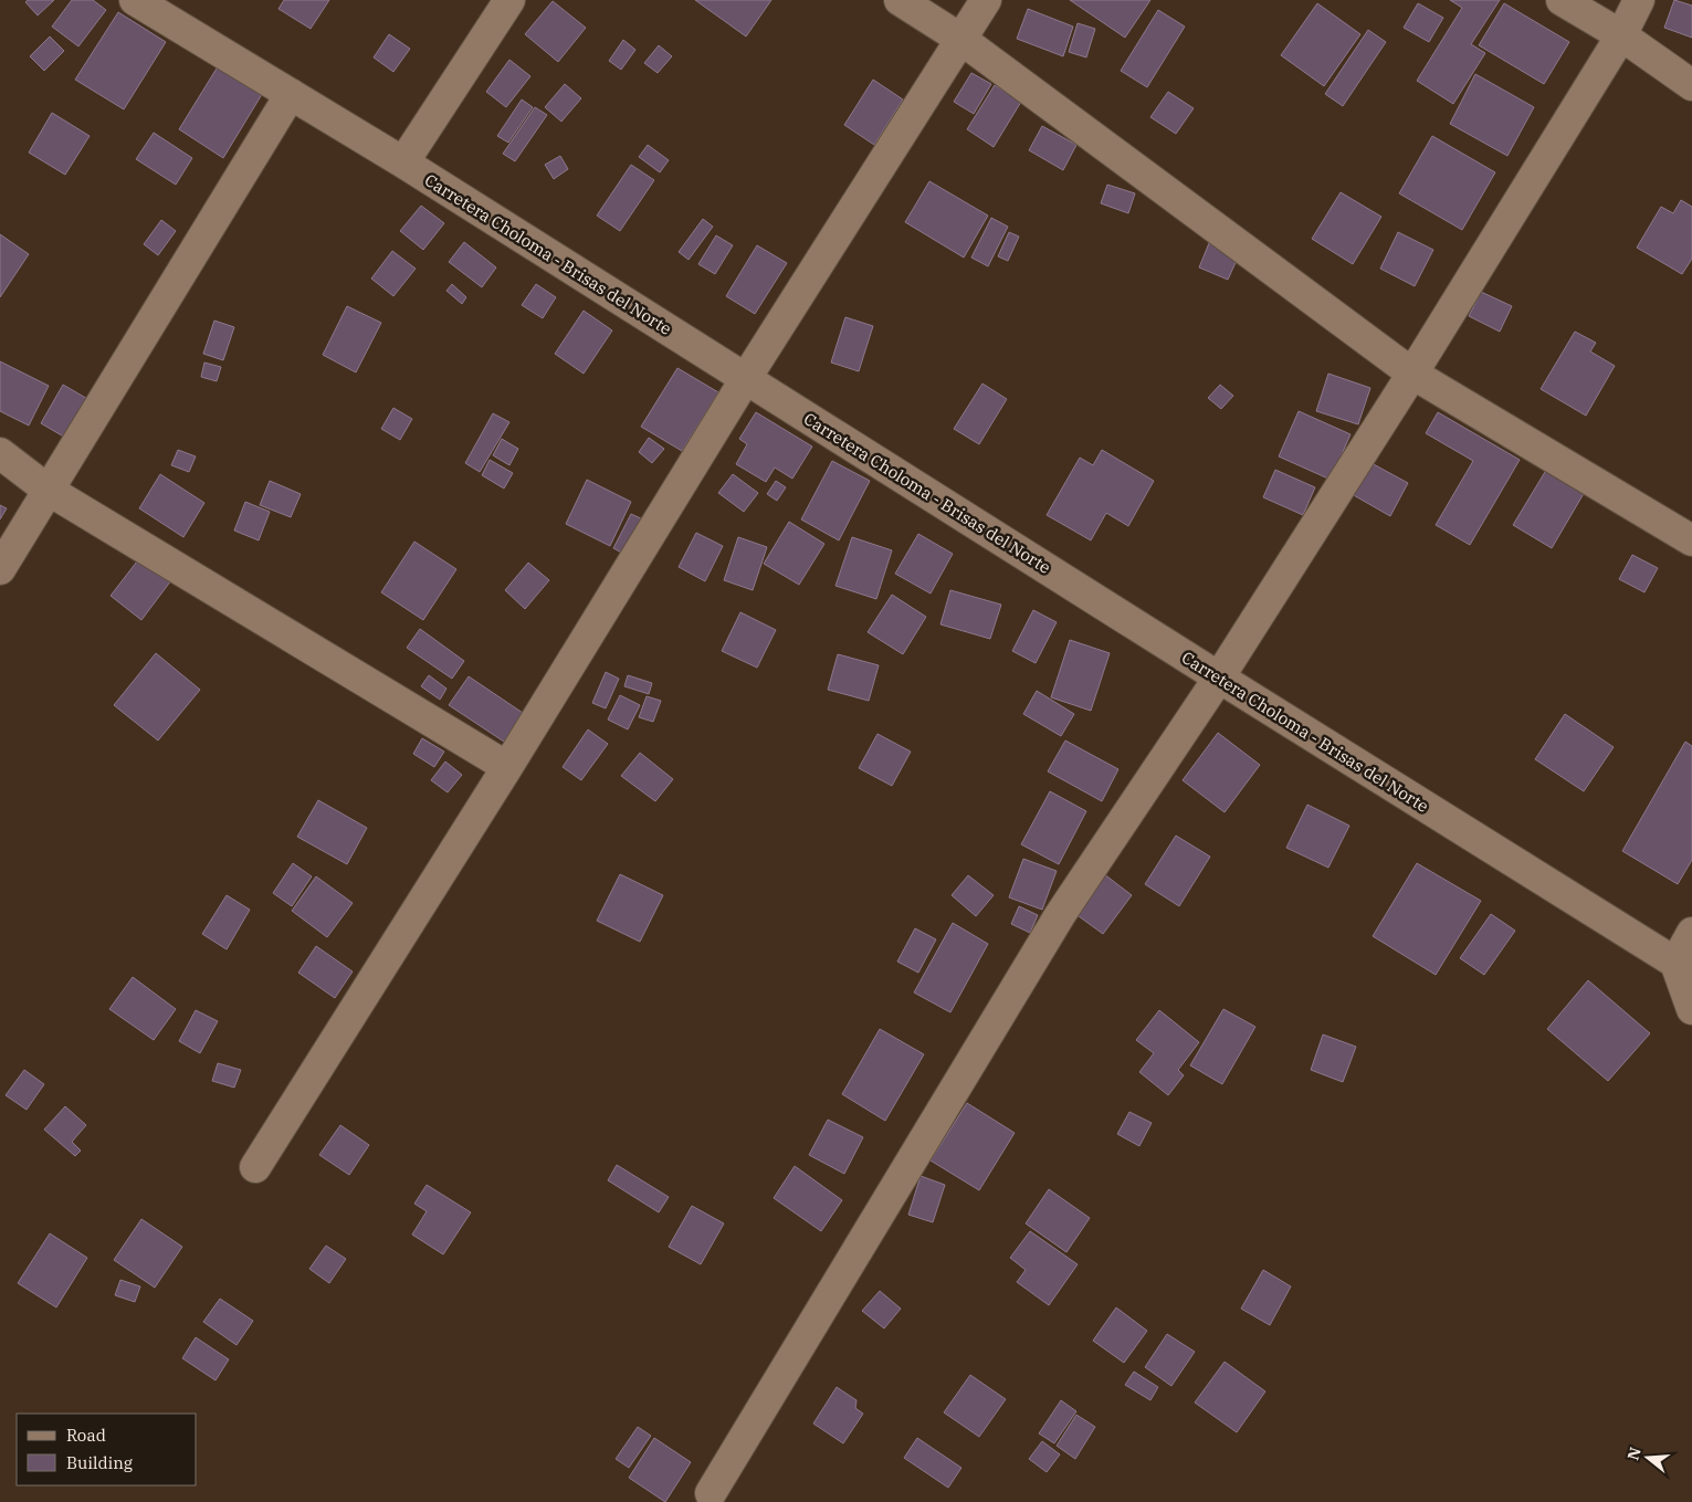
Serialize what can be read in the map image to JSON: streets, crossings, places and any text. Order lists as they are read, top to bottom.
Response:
{
  "streets": {
    "street": ["Carretera Choloma - Brisas del Norte"]
  },
  "legend": ["Road", "Building"],
  "north": "left"
}
